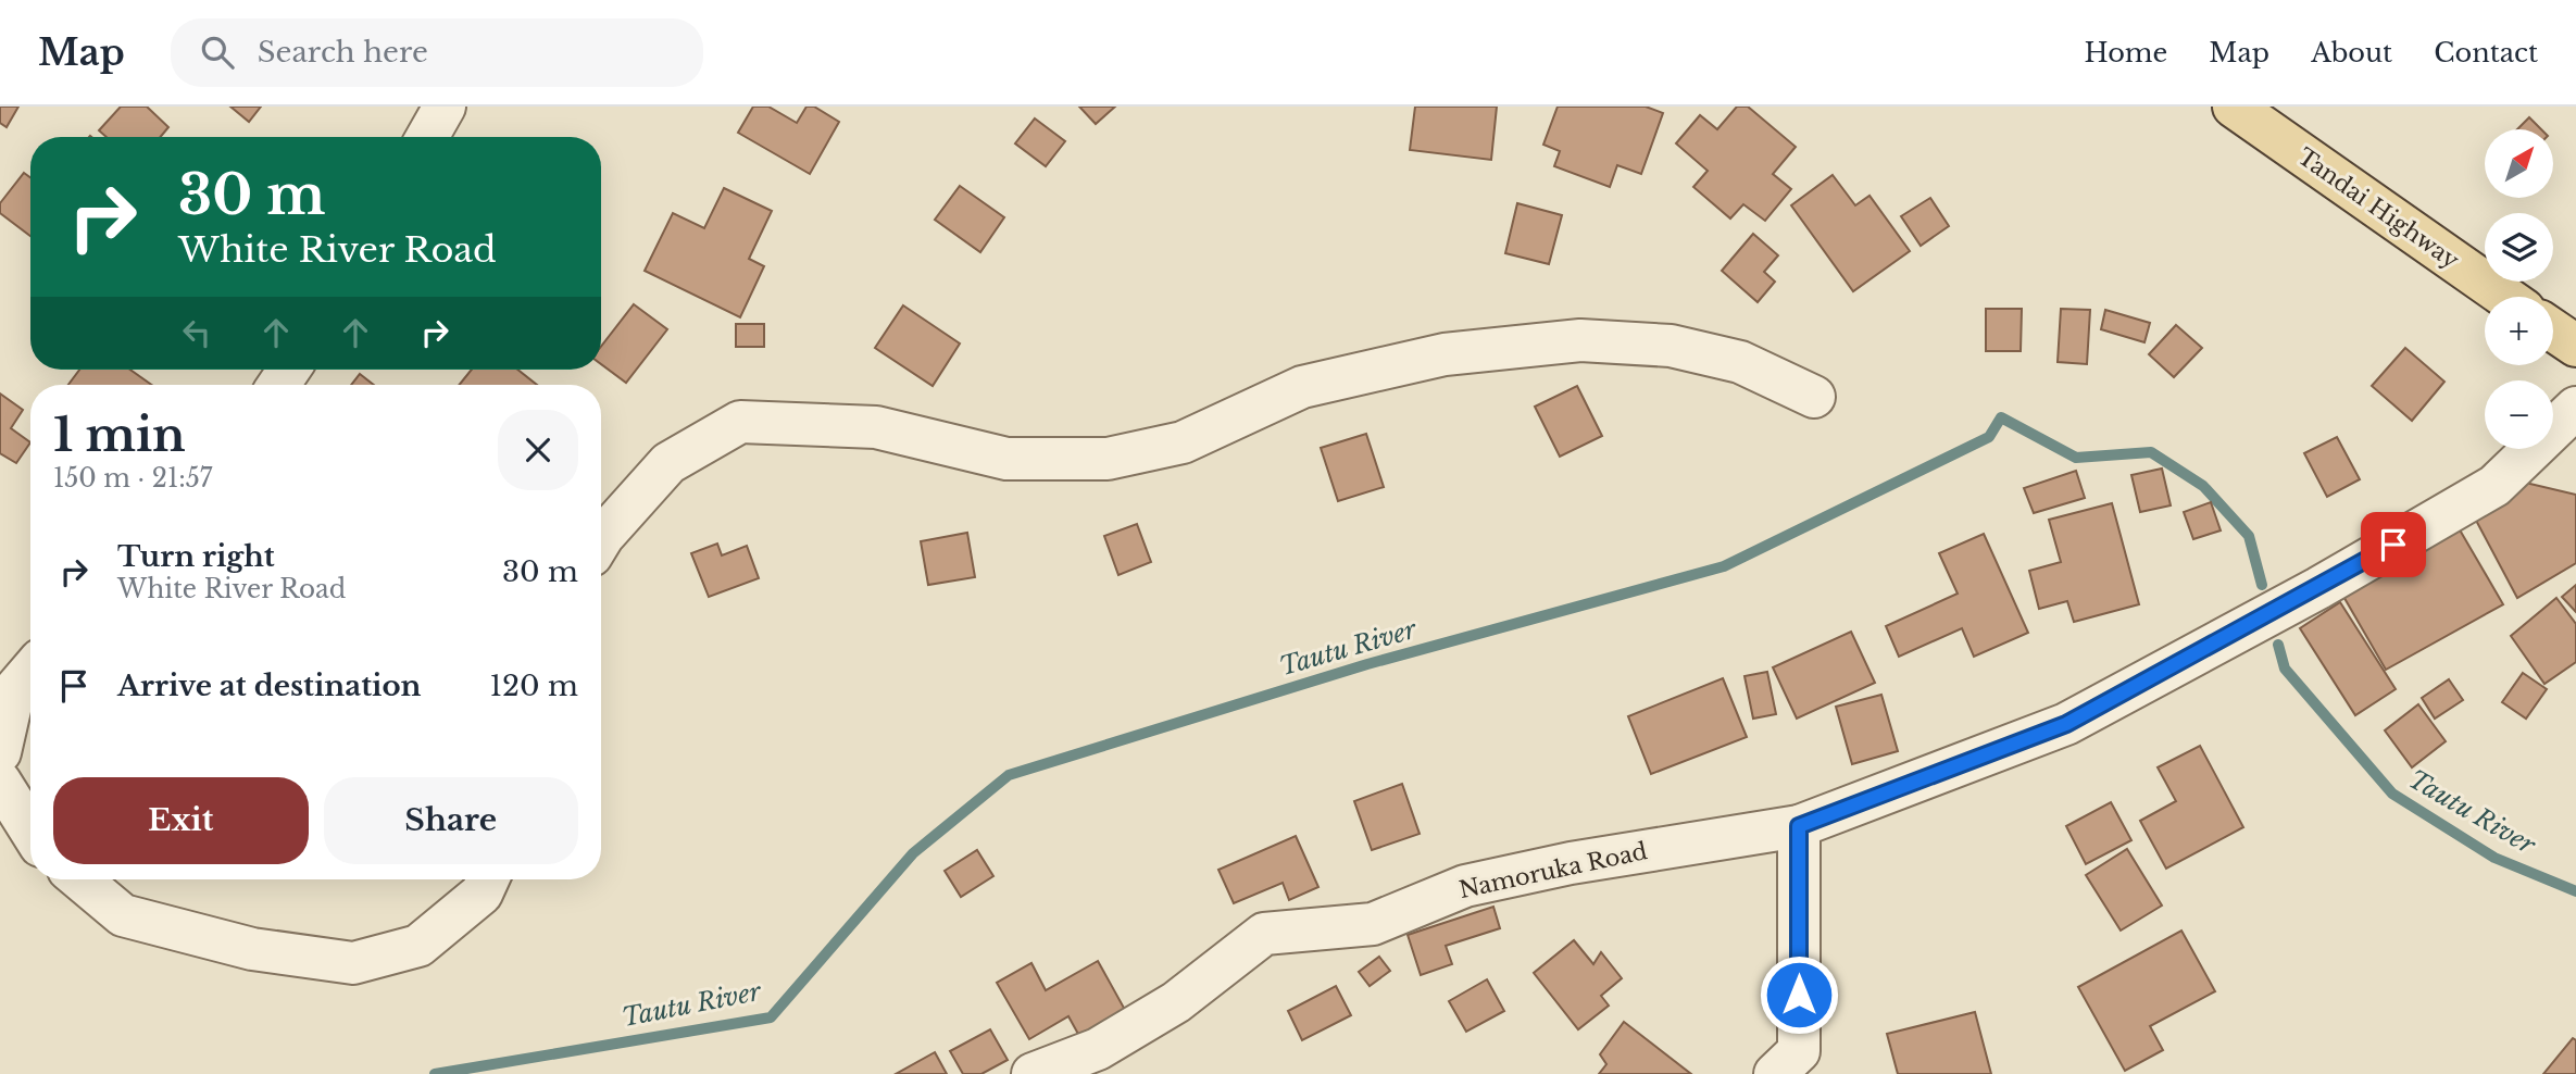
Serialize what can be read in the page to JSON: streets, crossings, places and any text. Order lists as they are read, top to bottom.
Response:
{
  "streets": {
    "main road": ["Tandai Highway"],
    "street": ["Namoruka Road"]
  },
  "water": ["Tautu River"],
  "north": "top right",
  "page": {
    "header": "Map",
    "search": "Search here",
    "nav": [
      "Home",
      "Map",
      "About",
      "Contact"
    ],
    "map_buttons": ["+", "−"],
    "turn": ["30 m", "White River Road"],
    "heading": ["1 min", "150 m · 21:57"],
    "list": [
      {
        "name": "Turn right",
        "note": "White River Road",
        "value": "30 m"
      },
      {
        "name": "Arrive at destination",
        "value": "120 m"
      }
    ],
    "buttons": ["Exit", "Share"]
  }
}
